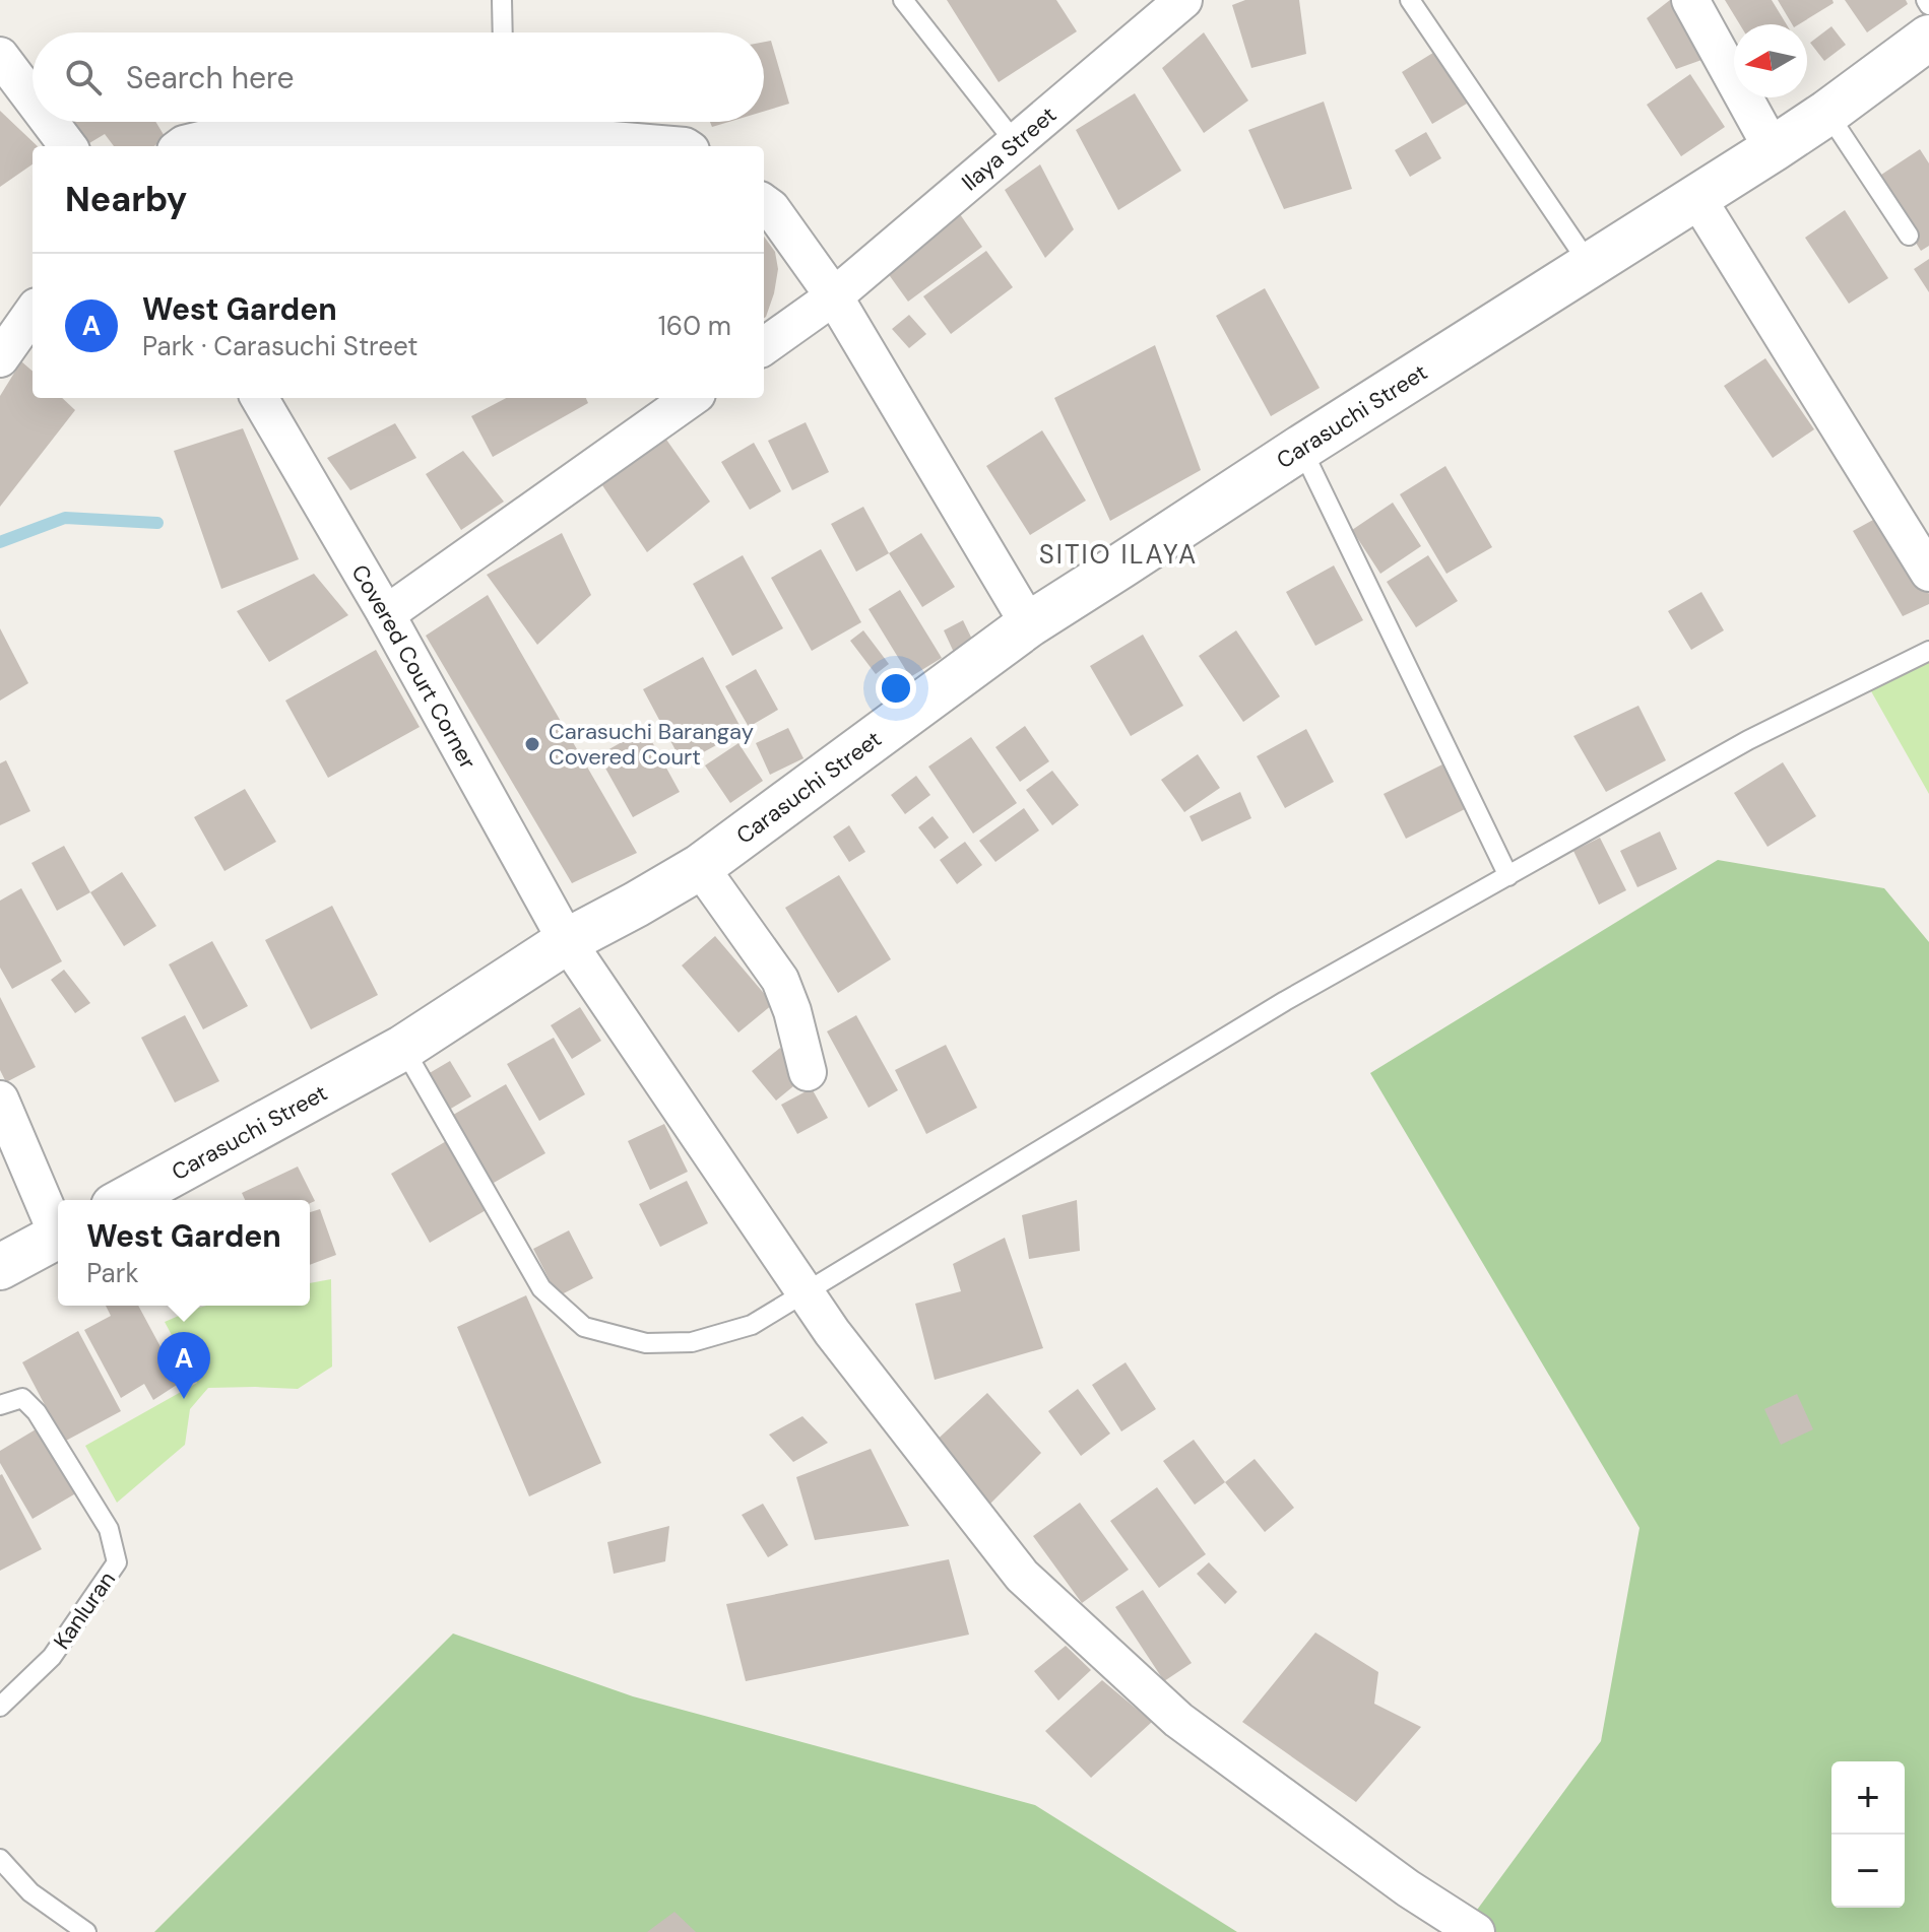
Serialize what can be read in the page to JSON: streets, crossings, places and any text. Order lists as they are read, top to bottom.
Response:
{
  "streets": {
    "street": ["Ilaya Street", "Carasuchi Street", "Covered Court Corner"],
    "lane": ["Kanluran"]
  },
  "crossings": [
    ["Carasuchi Street", "Covered Court Corner"]
  ],
  "districts": ["SITIO ILAYA"],
  "places": ["Carasuchi Barangay Covered Court"],
  "north": "left",
  "page": {
    "search": "Search here",
    "heading": "Nearby",
    "list": [
      {
        "mark": "A",
        "name": "West Garden",
        "note": "Park · Carasuchi Street",
        "value": "160 m"
      }
    ],
    "popup": ["West Garden", "Park"],
    "pins": "A",
    "map_buttons": ["+", "−"]
  }
}
